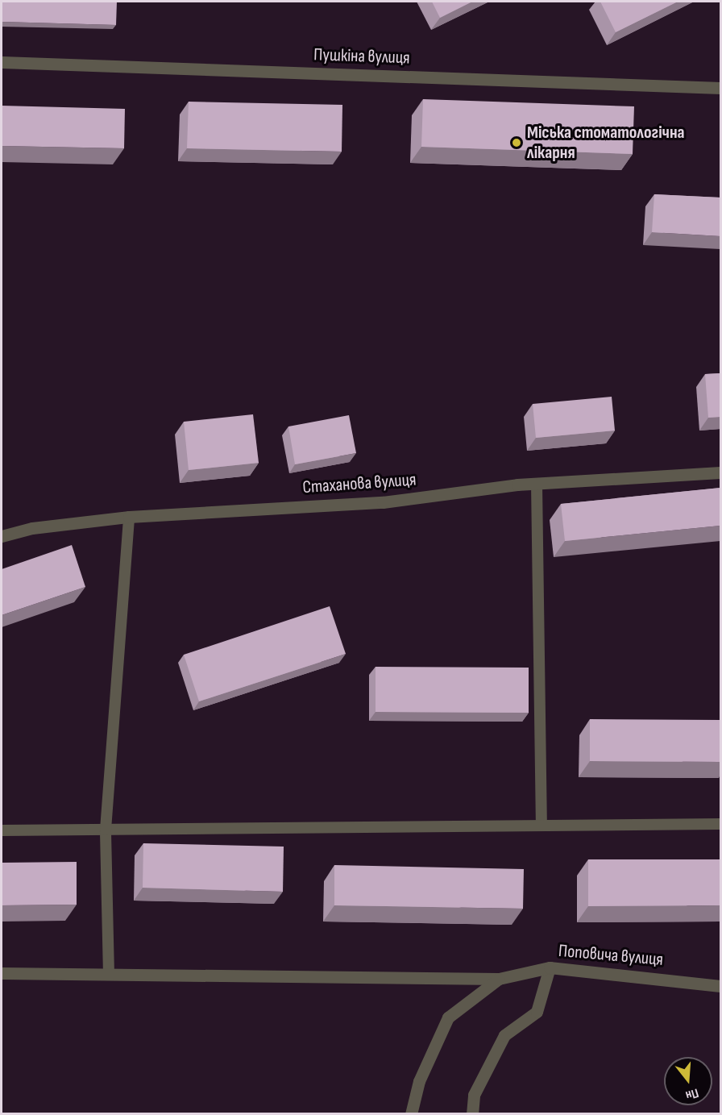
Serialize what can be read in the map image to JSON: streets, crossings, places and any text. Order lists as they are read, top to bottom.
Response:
{
  "streets": {
    "street": ["Пушкіна вулиця", "Стаханова вулиця", "Поповича вулиця"]
  },
  "places": ["Міська стоматологічна лікарня"],
  "north": "bottom"
}
